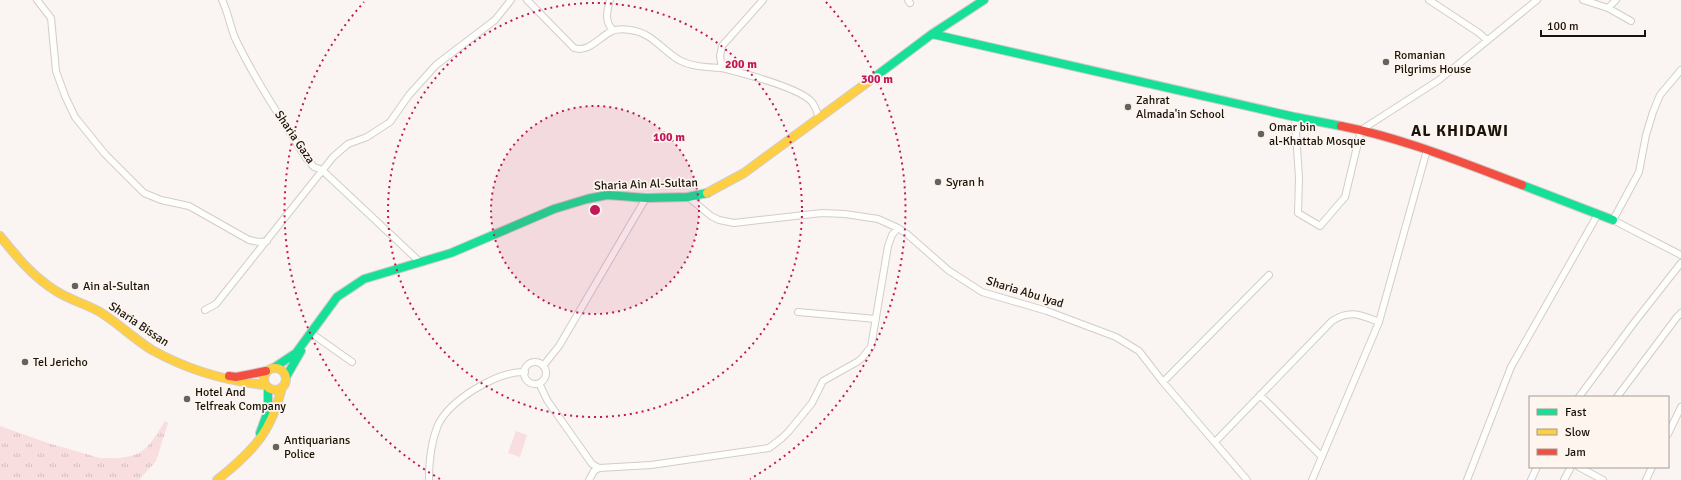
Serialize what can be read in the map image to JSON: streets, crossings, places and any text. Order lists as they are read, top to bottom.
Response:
{
  "streets": {
    "main road": ["Sharia Ain Al-Sultan", "Sharia Bissan"],
    "street": ["Sharia Gaza", "Sharia Abu Iyad"]
  },
  "crossings": [
    ["Sharia Gaza", "Sharia Ain Al-Sultan"],
    ["Sharia Ain Al-Sultan", "Sharia Abu Iyad"],
    ["Sharia Ain Al-Sultan", "Sharia Bissan"]
  ],
  "districts": ["AL KHIDAWI"],
  "places": [
    "Romanian Pilgrims House",
    "Zahrat Almada'in School",
    "Omar bin al-Khattab Mosque",
    "Syran h",
    "Ain al-Sultan",
    "Tel Jericho",
    "Hotel And Telfreak Company",
    "Antiquarians Police"
  ],
  "legend": ["Fast", "Slow", "Jam"],
  "scale_bar": "100 m",
  "rings": ["200 m", "300 m", "100 m"]
}
